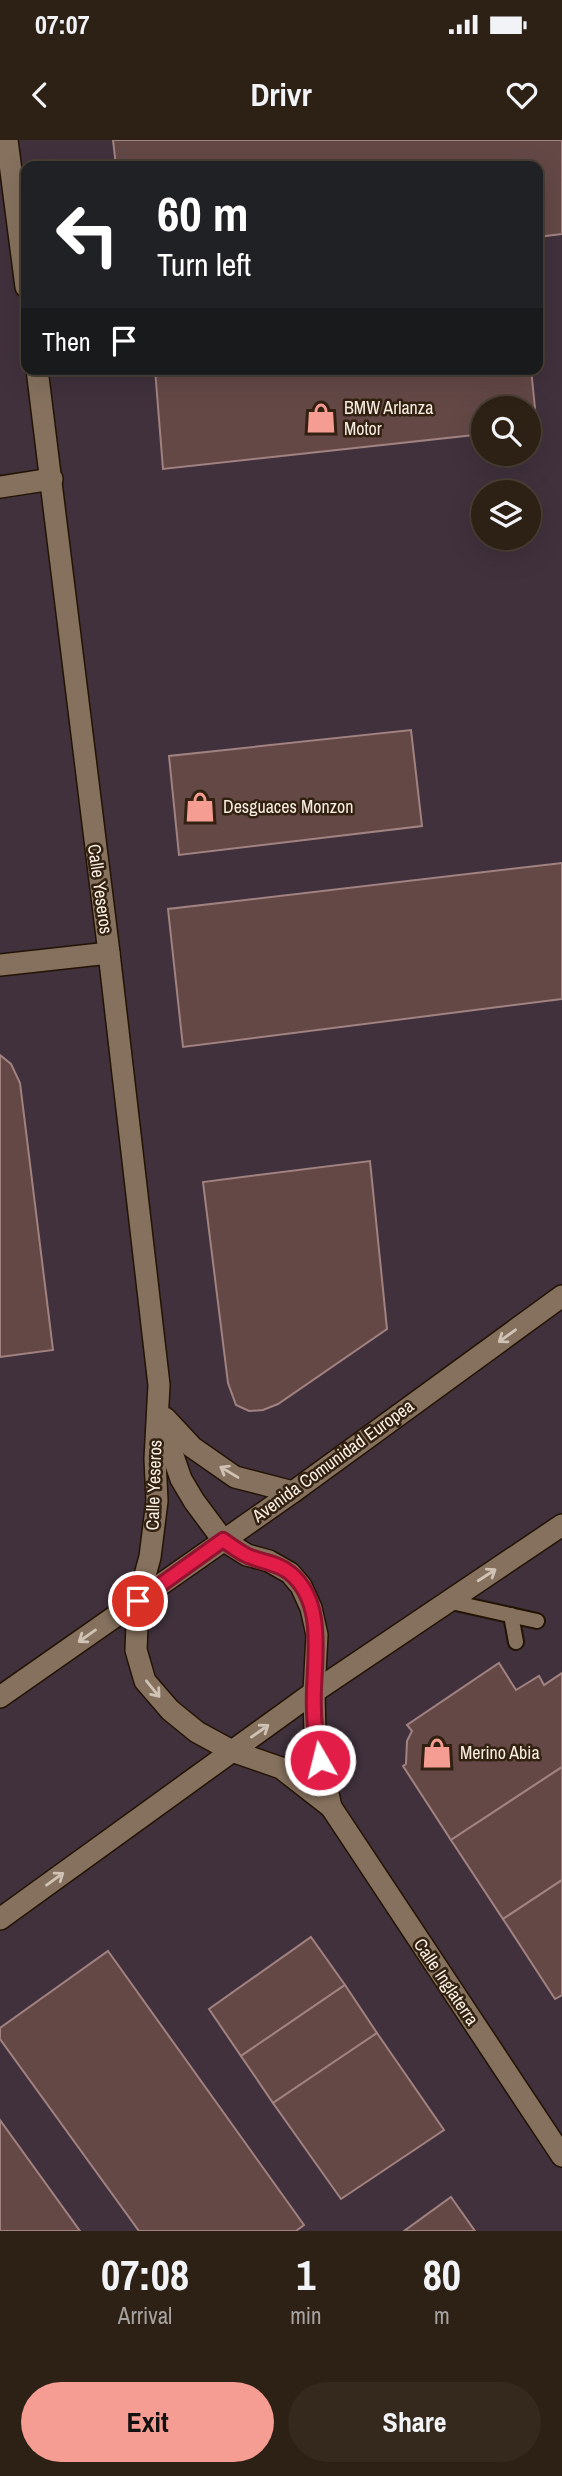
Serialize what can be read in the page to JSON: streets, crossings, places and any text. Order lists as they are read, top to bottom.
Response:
{
  "streets": {
    "street": ["Calle Yeseros", "Avenida Comunidad Europea", "Calle Inglaterra"]
  },
  "crossings": [
    ["Calle Yeseros", "Avenida Comunidad Europea"]
  ],
  "places": {
    "shop": ["BMW Arlanza Motor", "Desguaces Monzon", "Merino Abia"]
  },
  "page": {
    "status": "07:07",
    "header": "Drivr",
    "turn": ["60 m", "Turn left"],
    "then": "Then",
    "eta": [
      "07:08",
      "Arrival",
      "1",
      "min",
      "80",
      "m"
    ],
    "buttons": ["Exit", "Share"]
  }
}
